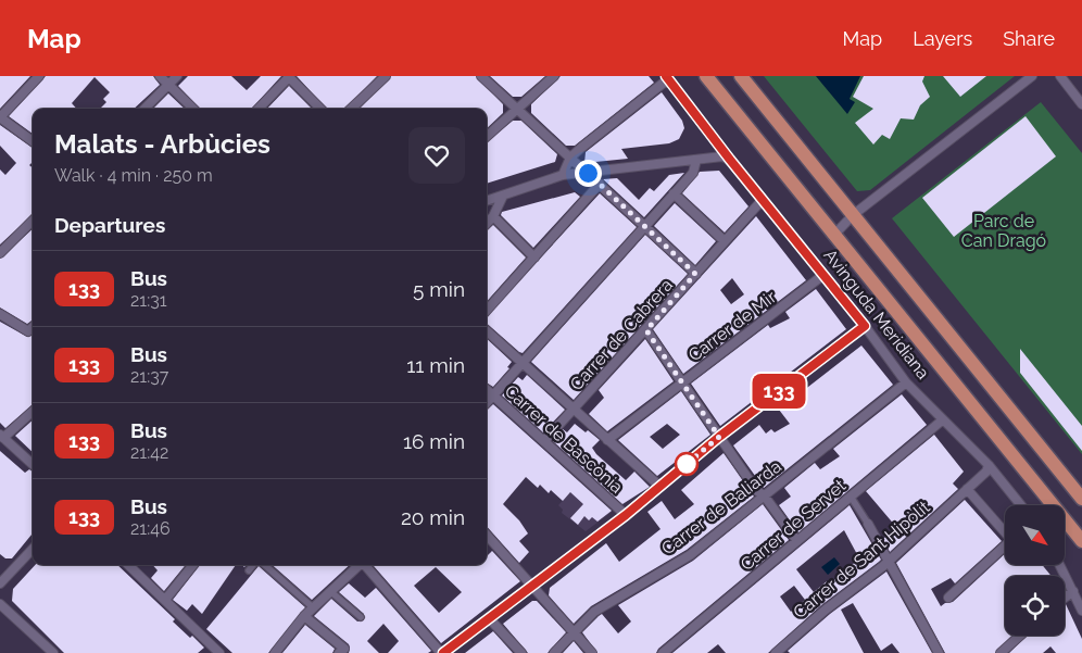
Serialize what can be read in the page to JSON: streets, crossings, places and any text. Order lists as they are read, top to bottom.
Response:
{
  "streets": {
    "main road": ["Avinguda Meridiana"],
    "street": [
      "Carrer de Mir",
      "Carrer de Cabrera",
      "Carrer de Bascònia",
      "Carrer de Baliarda",
      "Carrer de Servet",
      "Carrer de Sant Hipòlit"
    ]
  },
  "crossings": [
    ["Avinguda Meridiana", "Carrer de Mir"],
    ["Avinguda Meridiana", "Carrer de Cabrera"],
    ["Avinguda Meridiana", "Carrer de Baliarda"],
    ["Avinguda Meridiana", "Carrer de Servet"],
    ["Avinguda Meridiana", "Carrer de Sant Hipòlit"],
    ["Carrer de Cabrera", "Carrer de Bascònia"]
  ],
  "parks": ["Parc de Can Dragó"],
  "lines": ["bus line 133"],
  "north": "bottom right",
  "page": {
    "header": "Map",
    "nav": ["Map", "Layers", "Share"],
    "on_map": "133",
    "heading": [
      ["Malats - Arbùcies", "Walk · 4 min · 250 m"],
      "Departures"
    ],
    "list": [
      {
        "mark": "133",
        "name": "Bus",
        "note": "21:31",
        "value": "5 min"
      },
      {
        "mark": "133",
        "name": "Bus",
        "note": "21:37",
        "value": "11 min"
      },
      {
        "mark": "133",
        "name": "Bus",
        "note": "21:42",
        "value": "16 min"
      },
      {
        "mark": "133",
        "name": "Bus",
        "note": "21:46",
        "value": "20 min"
      }
    ]
  }
}
